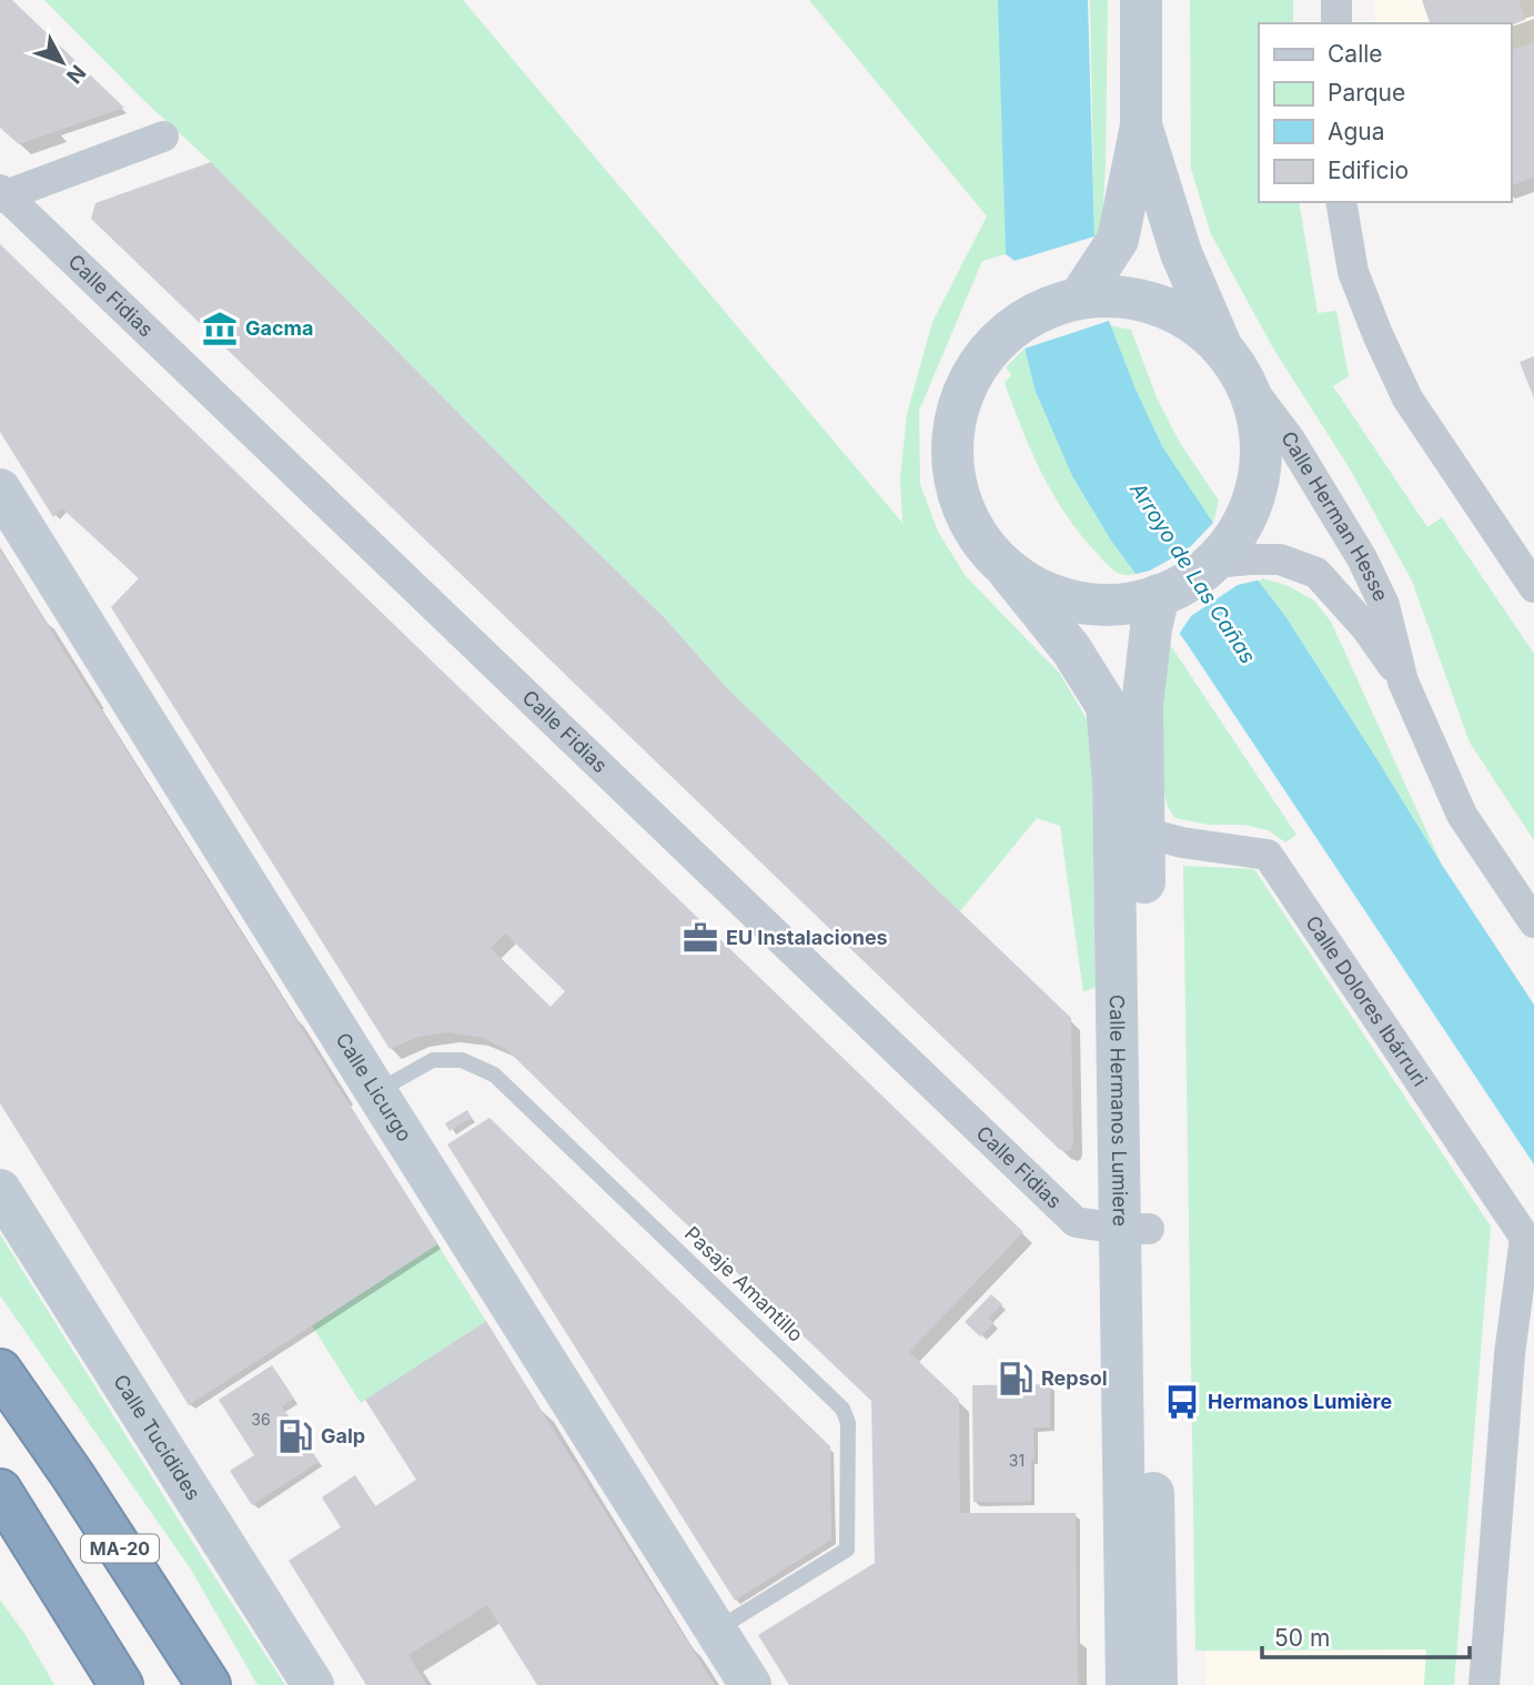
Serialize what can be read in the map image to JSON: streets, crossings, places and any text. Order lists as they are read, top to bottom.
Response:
{
  "streets": {
    "highway": ["MA-20"],
    "main road": [
      "Calle Herman Hesse",
      "Calle Licurgo",
      "Calle Hermanos Lumiere",
      "Calle Tucídides"
    ],
    "street": ["Calle Fidias", "Calle Dolores Ibárruri"],
    "lane": ["Pasaje Amantillo"]
  },
  "crossings": [
    ["Calle Fidias", "Calle Hermanos Lumiere"],
    ["Calle Dolores Ibárruri", "Calle Hermanos Lumiere"],
    ["Calle Licurgo", "Pasaje Amantillo"]
  ],
  "water": ["Arroyo de Las Cañas"],
  "places": {
    "museum": ["Gacma"],
    "office": ["EU Instalaciones"],
    "fuel station": ["Repsol", "Galp"],
    "bus stop": ["Hermanos Lumière"]
  },
  "house_numbers": ["36", "31"],
  "legend": [
    "Calle",
    "Parque",
    "Agua",
    "Edificio"
  ],
  "scale_bar": "50 m",
  "north": "bottom right"
}
